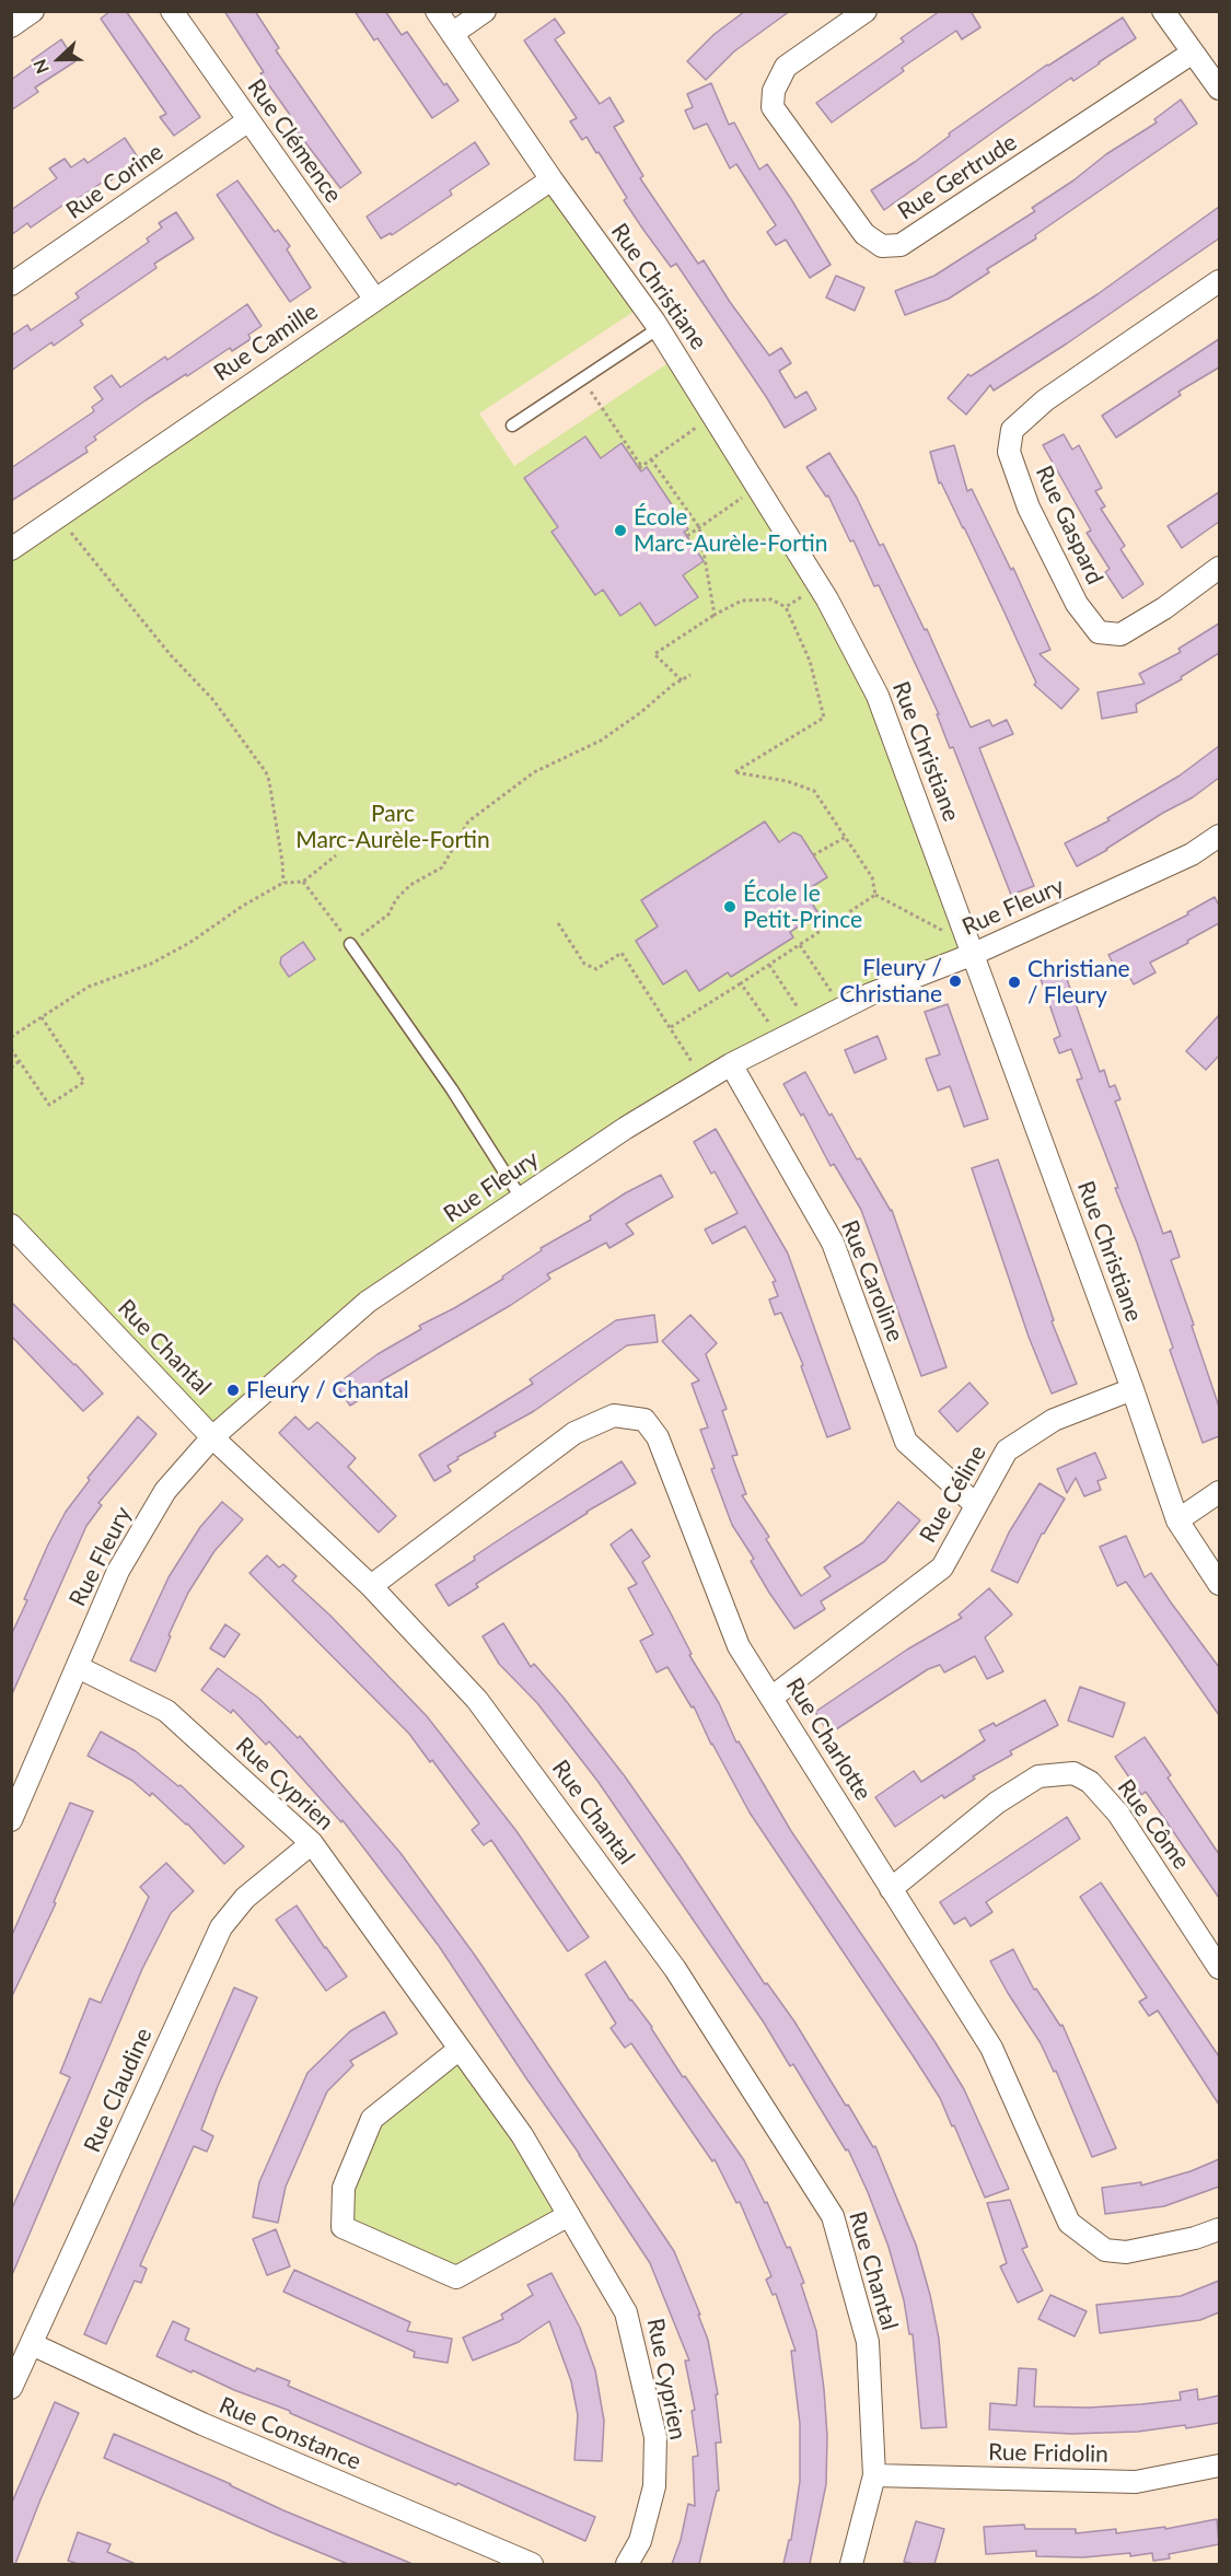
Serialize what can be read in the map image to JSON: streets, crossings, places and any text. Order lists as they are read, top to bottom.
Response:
{
  "streets": {
    "street": [
      "Rue Clémence",
      "Rue Gertrude",
      "Rue Corine",
      "Rue Christiane",
      "Rue Camille",
      "Rue Gaspard",
      "Rue Fleury",
      "Rue Caroline",
      "Rue Chantal",
      "Rue Céline",
      "Rue Charlotte",
      "Rue Cyprien",
      "Rue Côme",
      "Rue Claudine",
      "Rue Constance",
      "Rue Fridolin"
    ]
  },
  "crossings": [
    ["Rue Clémence", "Rue Corine"],
    ["Rue Clémence", "Rue Camille"],
    ["Rue Christiane", "Rue Camille"],
    ["Rue Christiane", "Rue Fleury"],
    ["Rue Christiane", "Rue Céline"],
    ["Rue Fleury", "Rue Caroline"],
    ["Rue Fleury", "Rue Chantal"],
    ["Rue Fleury", "Rue Cyprien"],
    ["Rue Caroline", "Rue Céline"],
    ["Rue Chantal", "Rue Charlotte"],
    ["Rue Chantal", "Rue Fridolin"],
    ["Rue Céline", "Rue Charlotte"],
    ["Rue Charlotte", "Rue Côme"],
    ["Rue Cyprien", "Rue Claudine"],
    ["Rue Claudine", "Rue Constance"]
  ],
  "parks": ["Parc Marc-Aurèle-Fortin"],
  "places": [
    "École Marc-Aurèle-Fortin",
    "École le Petit-Prince",
    "Fleury / Christiane",
    "Christiane / Fleury",
    "Fleury / Chantal"
  ],
  "north": "left"
}
